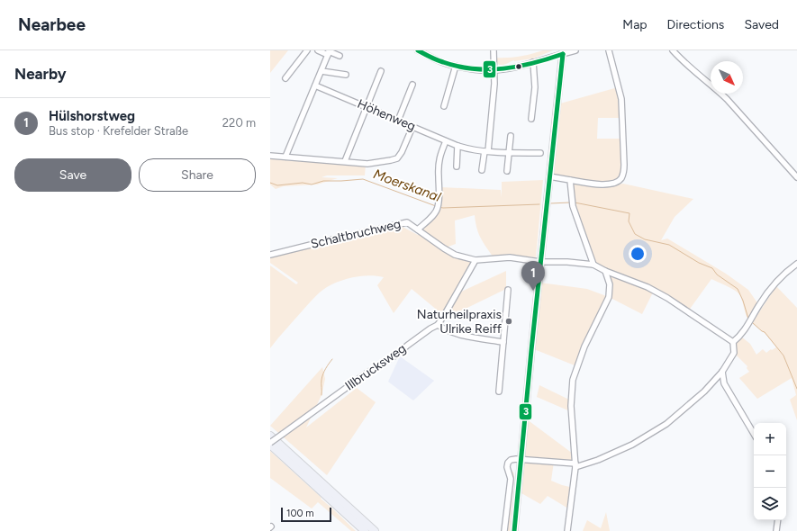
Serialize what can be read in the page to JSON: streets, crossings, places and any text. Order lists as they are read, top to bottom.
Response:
{
  "streets": {
    "street": ["Höhenweg", "Schaltbruchweg", "Illbrucksweg"]
  },
  "crossings": [
    ["Schaltbruchweg", "Illbrucksweg"]
  ],
  "water": ["Moerskanal"],
  "places": ["Naturheilpraxis Ulrike Reiff"],
  "lines": ["transit line 3"],
  "scale_bar": "100 m",
  "north": "bottom right",
  "page": {
    "header": "Nearbee",
    "nav": ["Map", "Directions", "Saved"],
    "heading": "Nearby",
    "list": [
      {
        "mark": "1",
        "name": "Hülshorstweg",
        "note": "Bus stop · Krefelder Straße",
        "value": "220 m"
      }
    ],
    "buttons": ["Save", "Share"],
    "pins": "1",
    "map_buttons": ["+", "−"],
    "scale": "100 m"
  }
}
